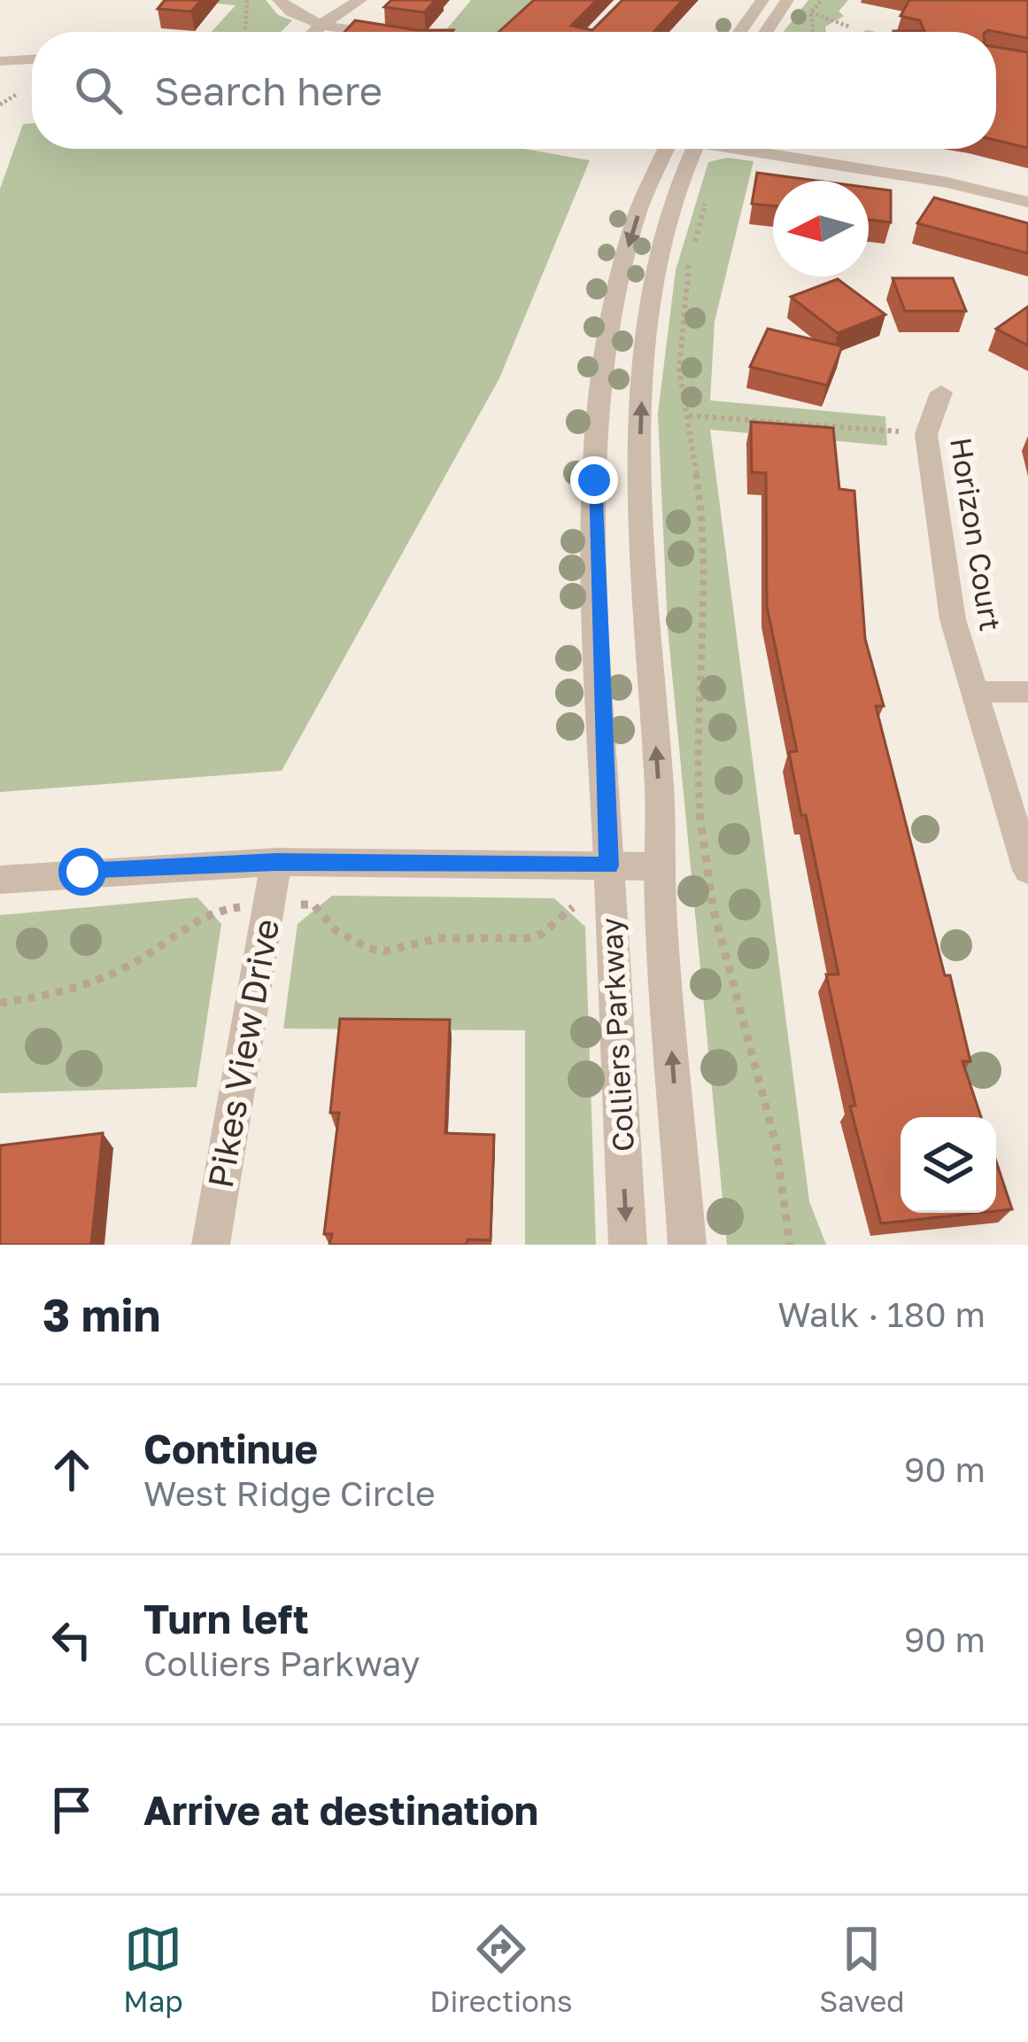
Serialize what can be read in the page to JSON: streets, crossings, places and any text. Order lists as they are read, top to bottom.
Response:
{
  "streets": {
    "street": ["Horizon Court", "Colliers Parkway", "Pikes View Drive"]
  },
  "north": "left",
  "page": {
    "search": "Search here",
    "heading": ["3 min", "Walk · 180 m"],
    "list": [
      ["Continue", "West Ridge Circle", "90 m"],
      ["Turn left", "Colliers Parkway", "90 m"],
      "Arrive at destination"
    ],
    "nav": ["Map", "Directions", "Saved"]
  }
}
